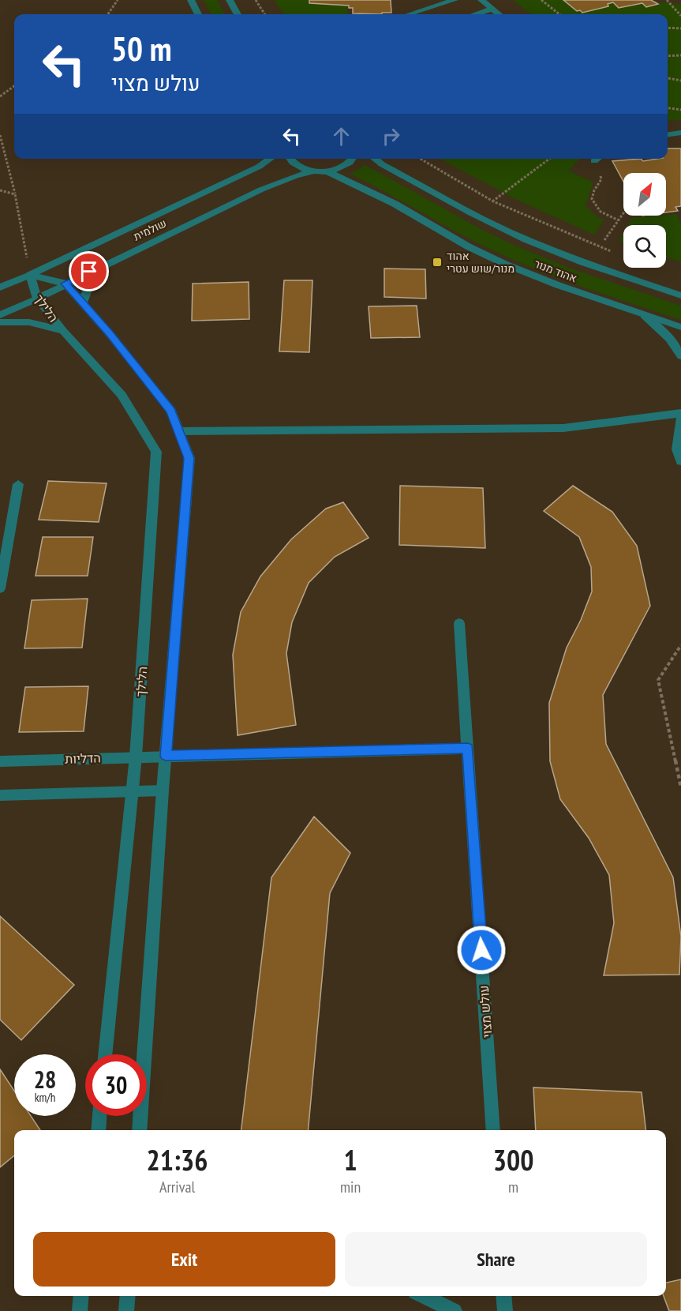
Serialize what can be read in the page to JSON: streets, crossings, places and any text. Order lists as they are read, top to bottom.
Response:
{
  "streets": {
    "street": [
      "שולמית",
      "אהוד מנור",
      "הלילך",
      "הדליות",
      "עולש מצוי"
    ]
  },
  "crossings": [
    ["שולמית", "הלילך"],
    ["הלילך", "הדליות"]
  ],
  "places": {
    "transit": ["אהוד מנור/שוש עטרי"]
  },
  "north": "top right",
  "page": {
    "turn": ["50 m", "עולש מצוי"],
    "speed": "28 km/h",
    "limit": "30",
    "eta": [
      "21:36",
      "Arrival",
      "1",
      "min",
      "300",
      "m"
    ],
    "buttons": ["Exit", "Share"]
  }
}
